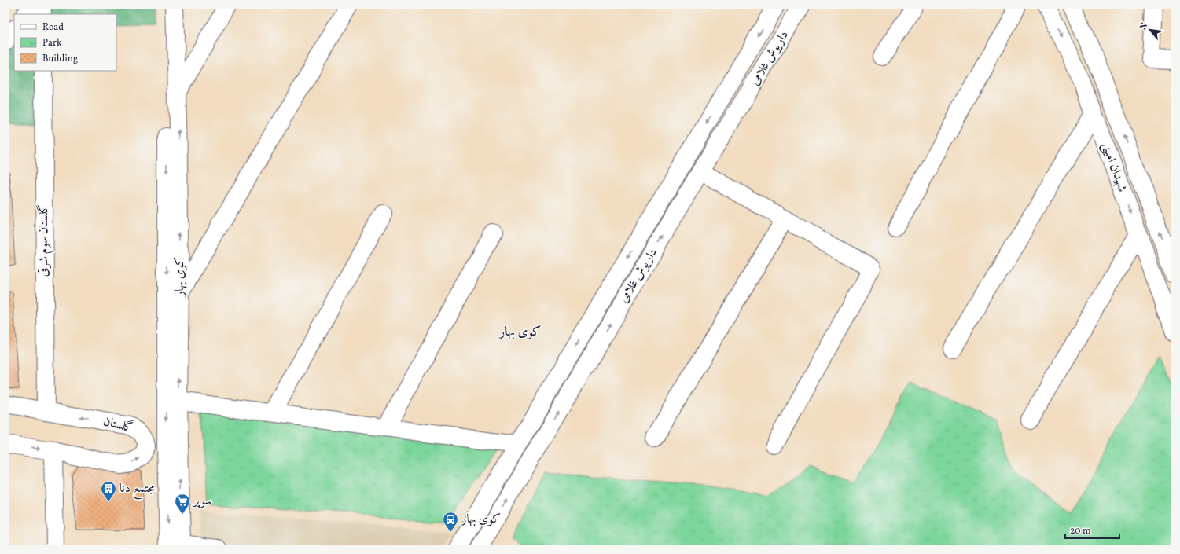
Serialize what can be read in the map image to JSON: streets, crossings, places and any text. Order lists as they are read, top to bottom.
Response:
{
  "streets": {
    "street": [
      "داریوش غلامی",
      "شهیدان امینی",
      "گلستان سوم شرقی",
      "کوی بهار",
      "گلستان"
    ]
  },
  "crossings": [
    ["گلستان سوم شرقی", "گلستان"]
  ],
  "districts": ["کوی بهار"],
  "places": {
    "building": ["مجتمع دنا"],
    "supermarket": ["سوپر"],
    "bus stop": ["کوی بهار"]
  },
  "legend": ["Road", "Park", "Building"],
  "scale_bar": "20 m",
  "north": "top left"
}
